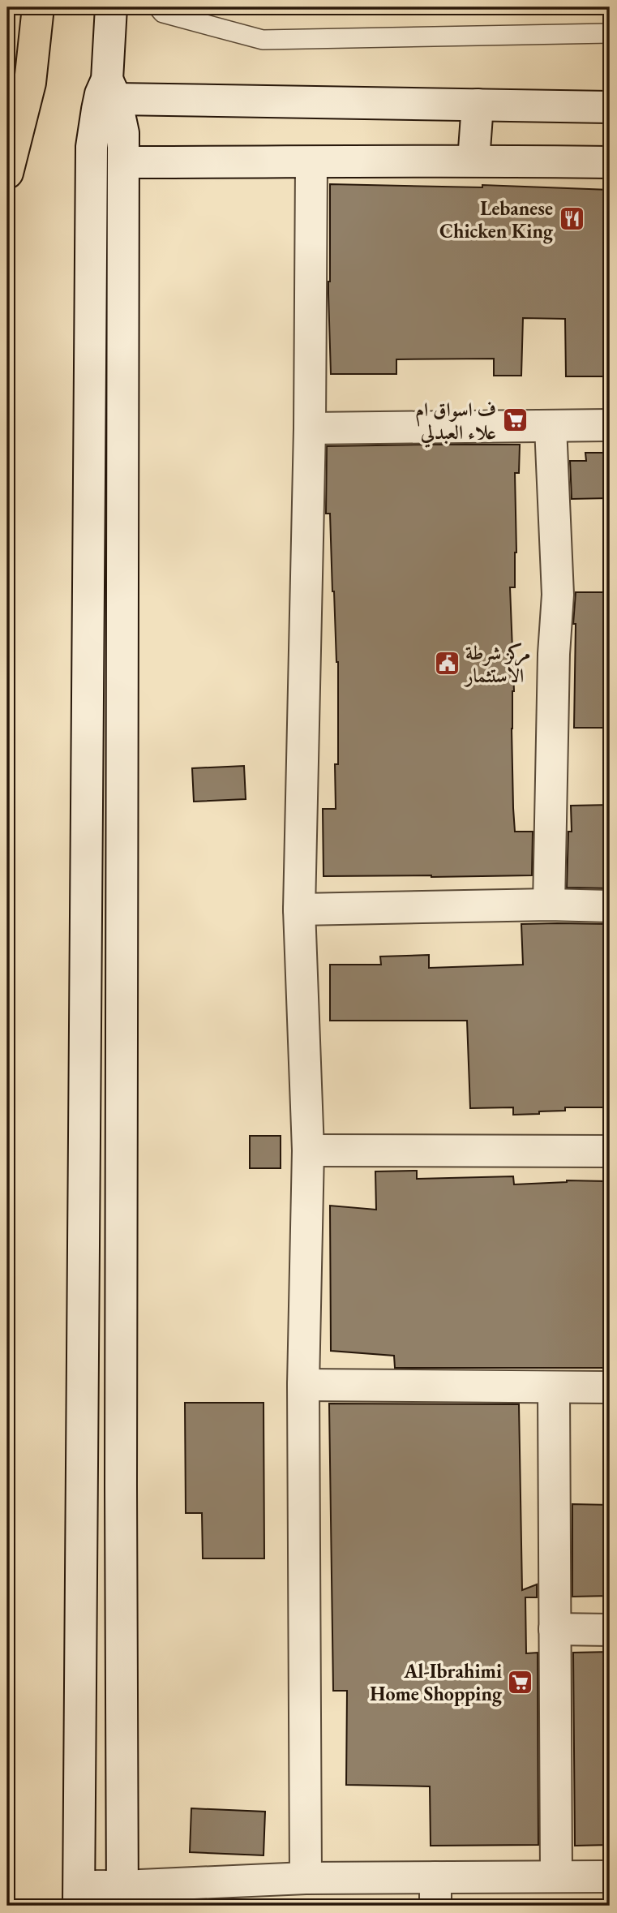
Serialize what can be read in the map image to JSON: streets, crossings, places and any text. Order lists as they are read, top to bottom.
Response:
{
  "places": {
    "restaurant": ["Lebanese Chicken King"],
    "supermarket": ["ف اسواق ام علاء العبدلي", "Al-Ibrahimi Home Shopping"],
    "public building": ["مركز شرطة الاستثمار"]
  }
}
